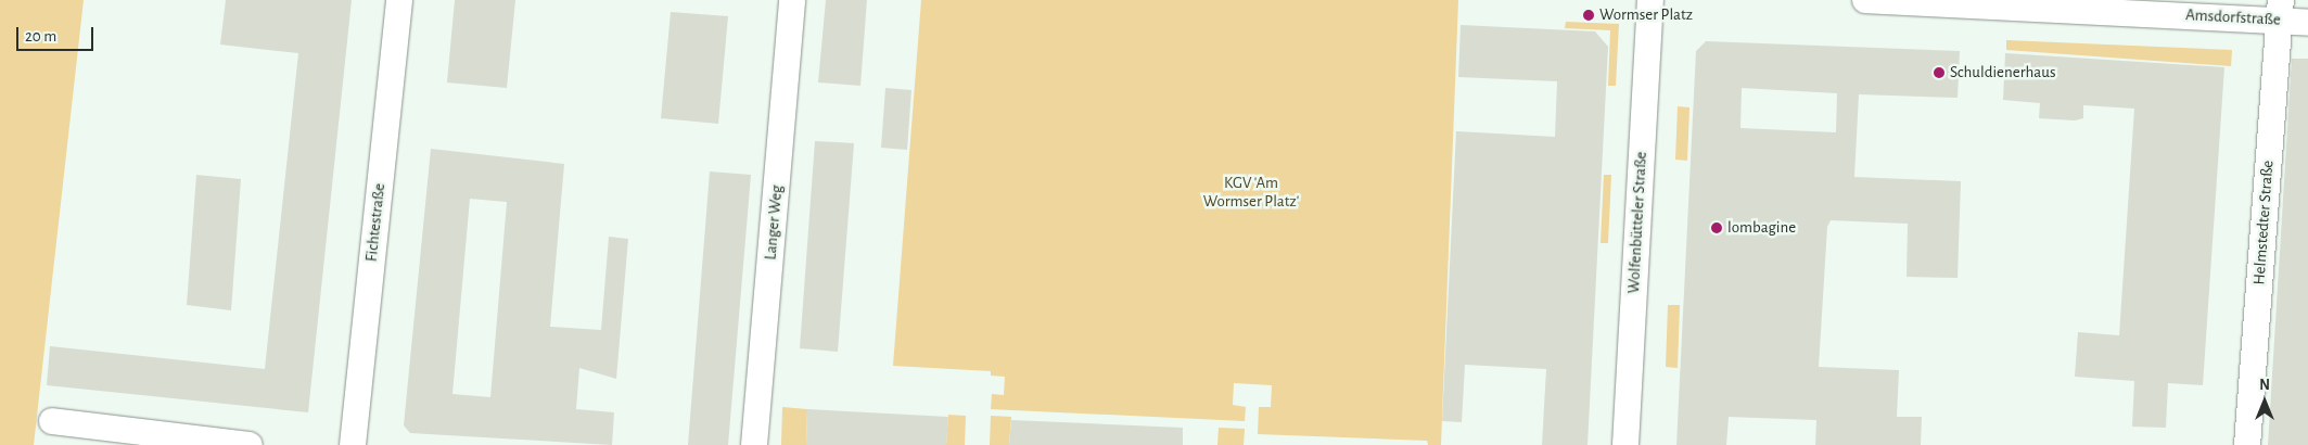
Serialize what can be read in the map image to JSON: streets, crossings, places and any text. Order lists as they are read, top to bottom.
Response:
{
  "streets": {
    "street": [
      "Amsdorfstraße",
      "Fichtestraße",
      "Langer Weg",
      "Wolfenbütteler Straße",
      "Helmstedter Straße"
    ]
  },
  "crossings": [
    ["Amsdorfstraße", "Helmstedter Straße"]
  ],
  "parks": ["KGV 'Am Wormser Platz'"],
  "places": ["Wormser Platz", "Schuldienerhaus", "lombagine"],
  "scale_bar": "20 m",
  "north": "top"
}
